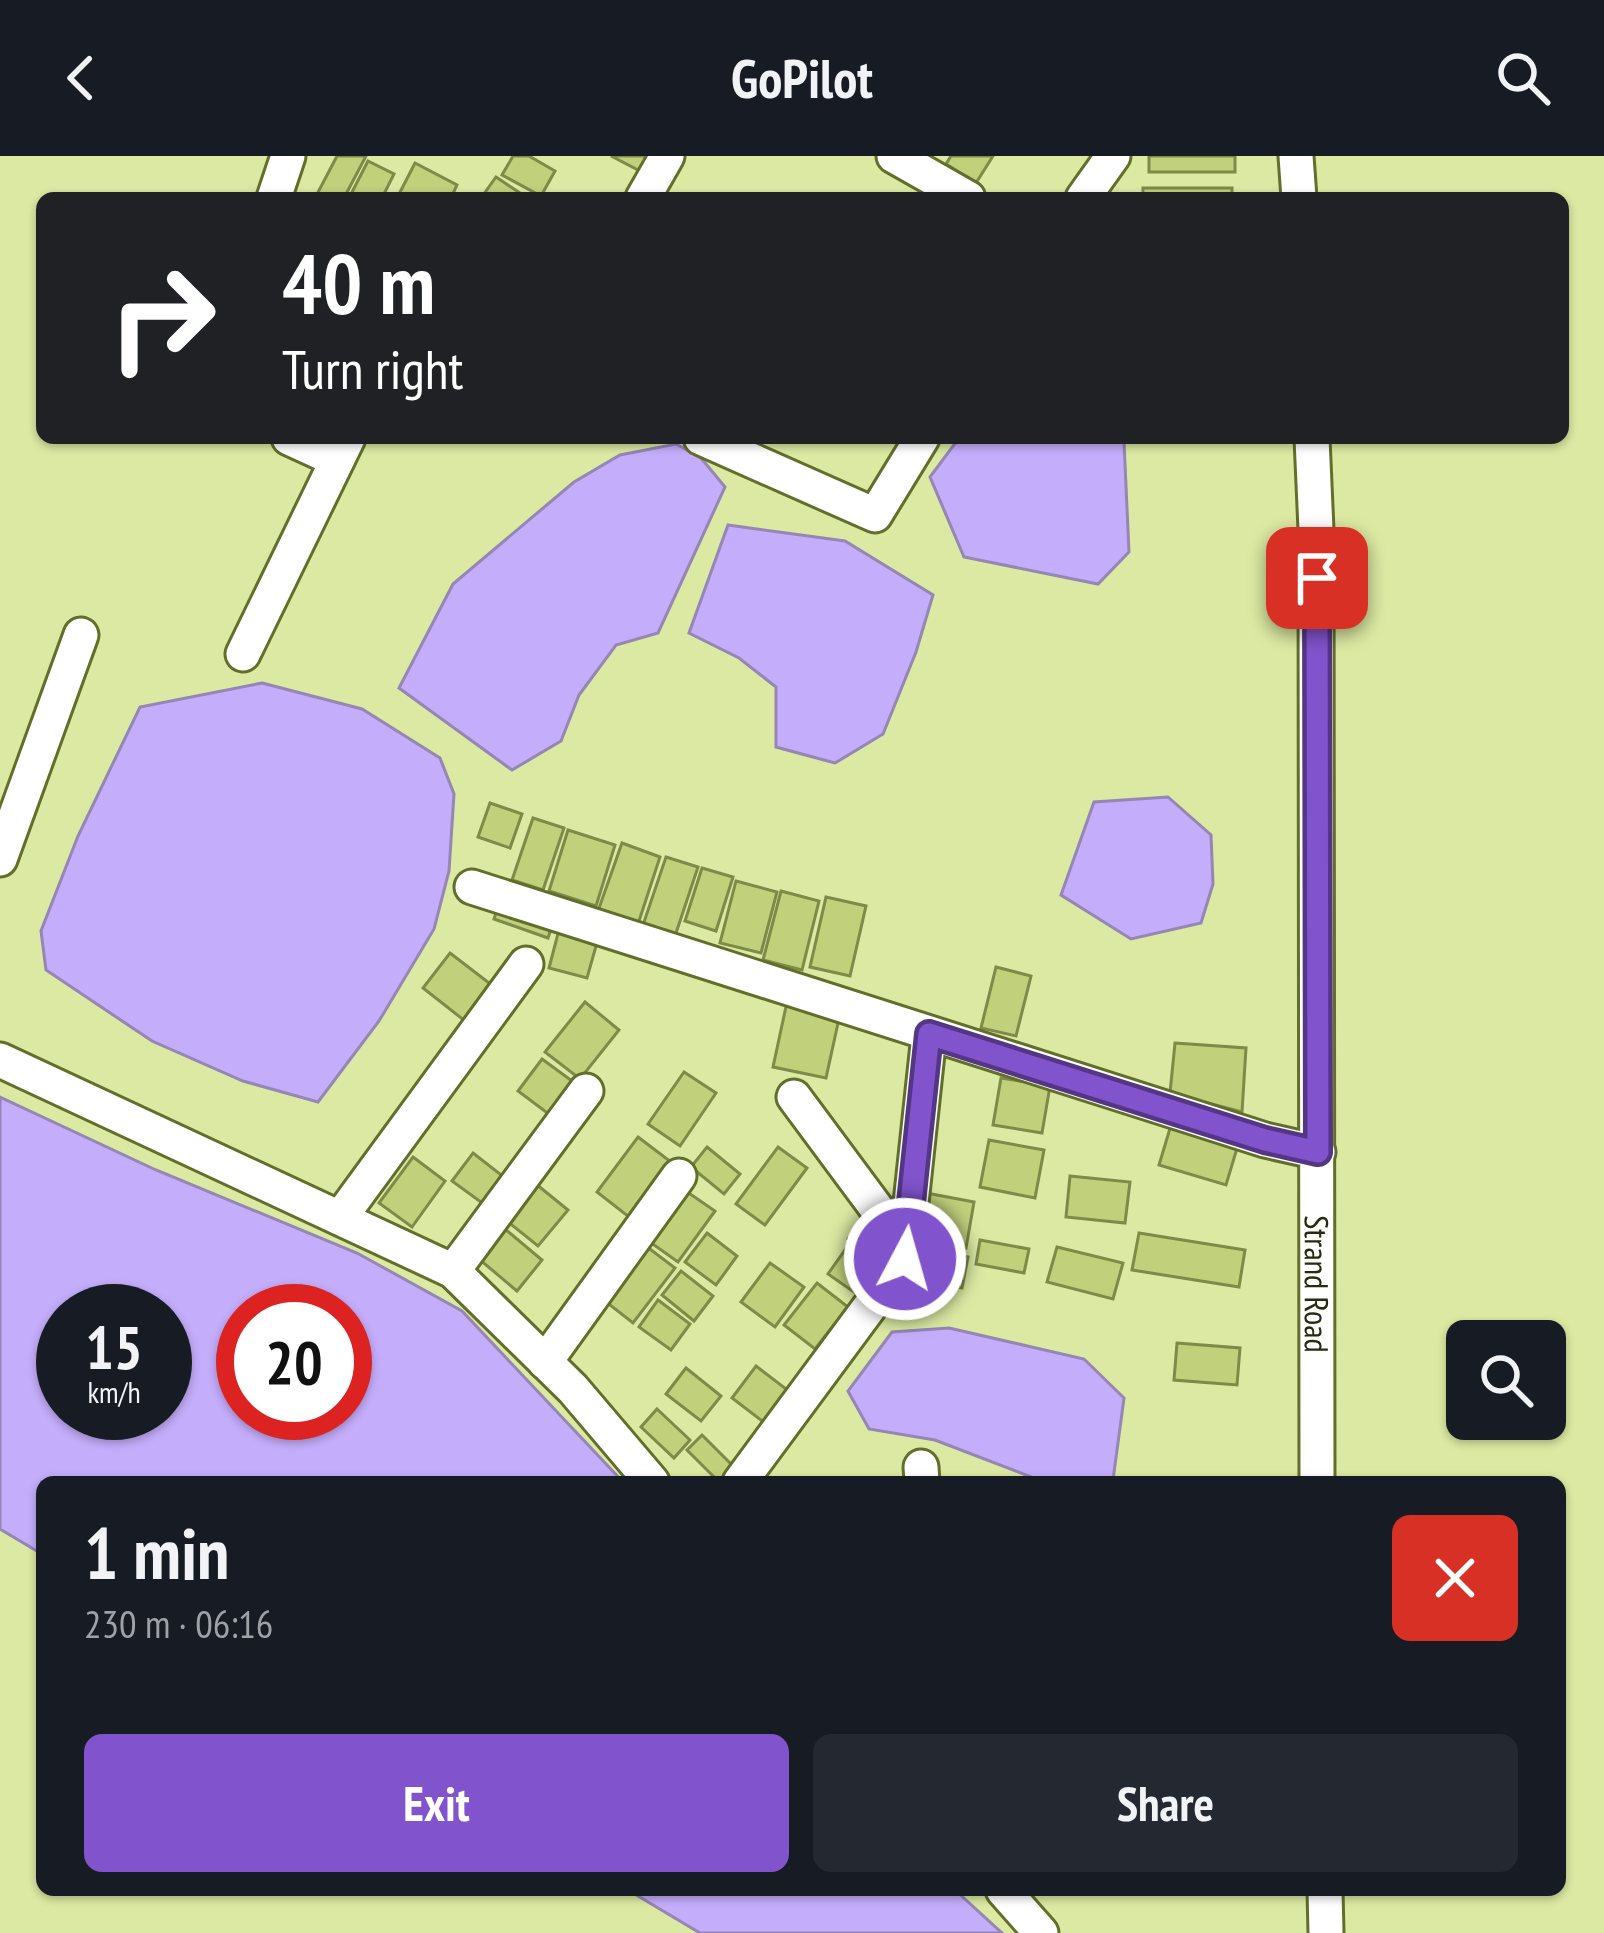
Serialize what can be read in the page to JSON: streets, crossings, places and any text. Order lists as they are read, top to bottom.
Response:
{
  "streets": {
    "street": ["Strand Road"]
  },
  "page": {
    "header": "GoPilot",
    "turn": ["40 m", "Turn right"],
    "speed": "15 km/h",
    "limit": "20",
    "heading": ["1 min", "230 m · 06:16"],
    "buttons": ["Exit", "Share"]
  }
}
